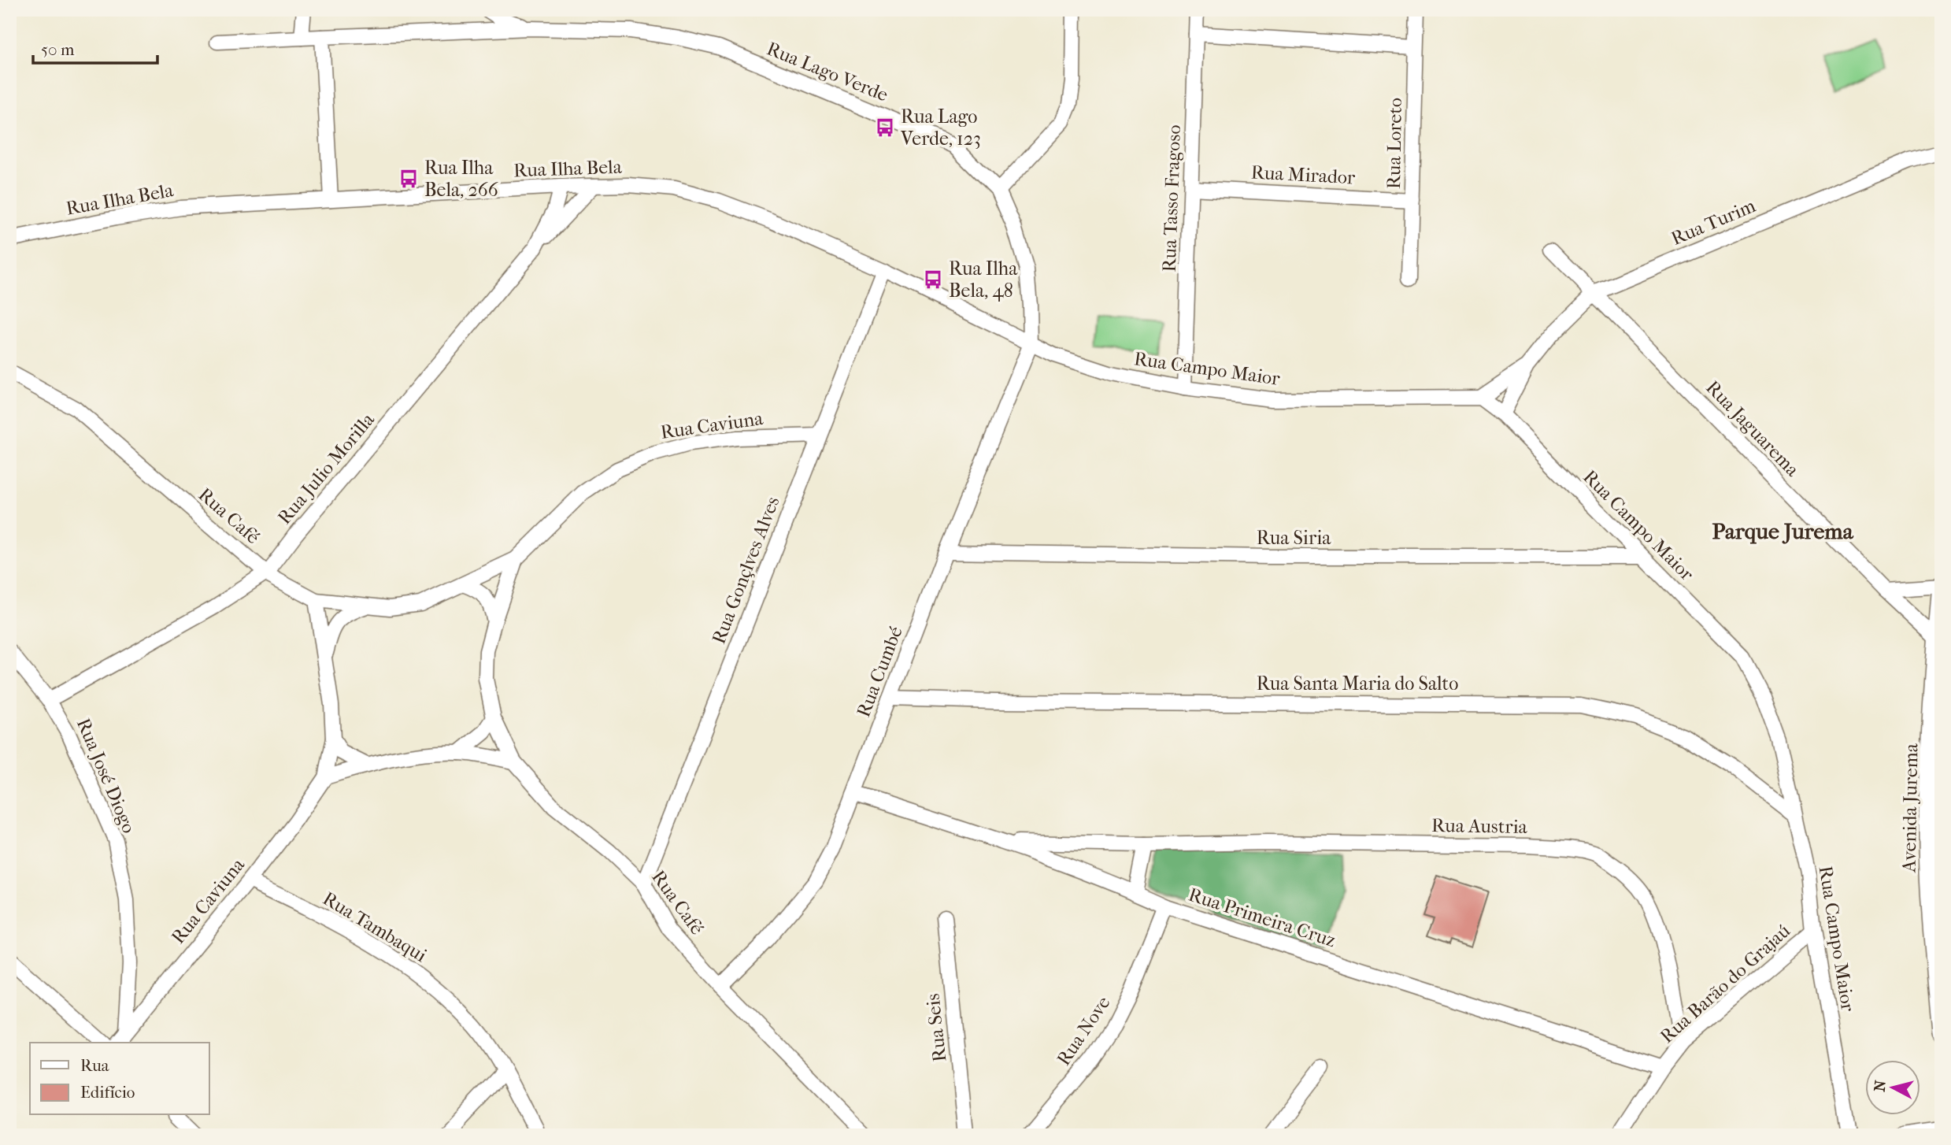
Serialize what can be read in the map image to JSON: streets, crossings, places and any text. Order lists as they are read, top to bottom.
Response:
{
  "streets": {
    "street": [
      "Rua Lago Verde",
      "Rua Loreto",
      "Rua Ilha Bela",
      "Rua Mirador",
      "Rua Tasso Fragoso",
      "Rua Turim",
      "Rua Campo Maior",
      "Rua Caviuna",
      "Rua Jaguarema",
      "Rua Julio Morilla",
      "Rua Café",
      "Rua Siria",
      "Rua Gonçlves Alves",
      "Rua Cumbé",
      "Rua Santa Maria do Salto",
      "Rua José Diogo",
      "Avenida Jurema",
      "Rua Austria",
      "Rua Primeira Cruz",
      "Rua Tambaqui",
      "Rua Barão do Grajaú",
      "Rua Seis",
      "Rua Nove"
    ]
  },
  "crossings": [
    ["Rua Lago Verde", "Rua Ilha Bela"],
    ["Rua Lago Verde", "Rua Campo Maior"],
    ["Rua Lago Verde", "Rua Cumbé"],
    ["Rua Loreto", "Rua Mirador"],
    ["Rua Ilha Bela", "Rua Campo Maior"],
    ["Rua Ilha Bela", "Rua Julio Morilla"],
    ["Rua Ilha Bela", "Rua Gonçlves Alves"],
    ["Rua Ilha Bela", "Rua Cumbé"],
    ["Rua Mirador", "Rua Tasso Fragoso"],
    ["Rua Tasso Fragoso", "Rua Campo Maior"],
    ["Rua Turim", "Rua Campo Maior"],
    ["Rua Turim", "Rua Jaguarema"],
    ["Rua Campo Maior", "Rua Siria"],
    ["Rua Campo Maior", "Rua Cumbé"],
    ["Rua Campo Maior", "Rua Santa Maria do Salto"],
    ["Rua Campo Maior", "Rua Barão do Grajaú"],
    ["Rua Caviuna", "Rua Café"],
    ["Rua Caviuna", "Rua Gonçlves Alves"],
    ["Rua Caviuna", "Rua José Diogo"],
    ["Rua Caviuna", "Rua Tambaqui"],
    ["Rua Jaguarema", "Avenida Jurema"],
    ["Rua Julio Morilla", "Rua Café"],
    ["Rua Julio Morilla", "Rua José Diogo"],
    ["Rua Café", "Rua Gonçlves Alves"],
    ["Rua Café", "Rua Cumbé"],
    ["Rua Siria", "Rua Cumbé"],
    ["Rua Cumbé", "Rua Santa Maria do Salto"],
    ["Rua Cumbé", "Rua Primeira Cruz"],
    ["Rua Austria", "Rua Primeira Cruz"],
    ["Rua Austria", "Rua Barão do Grajaú"],
    ["Rua Primeira Cruz", "Rua Barão do Grajaú"],
    ["Rua Primeira Cruz", "Rua Nove"]
  ],
  "districts": ["Parque Jurema"],
  "places": {
    "bus stop": ["Rua Lago Verde, 123", "Rua Ilha Bela, 266", "Rua Ilha Bela, 48"]
  },
  "legend": ["Rua", "Edifício"],
  "scale_bar": "50 m",
  "north": "left"
}
